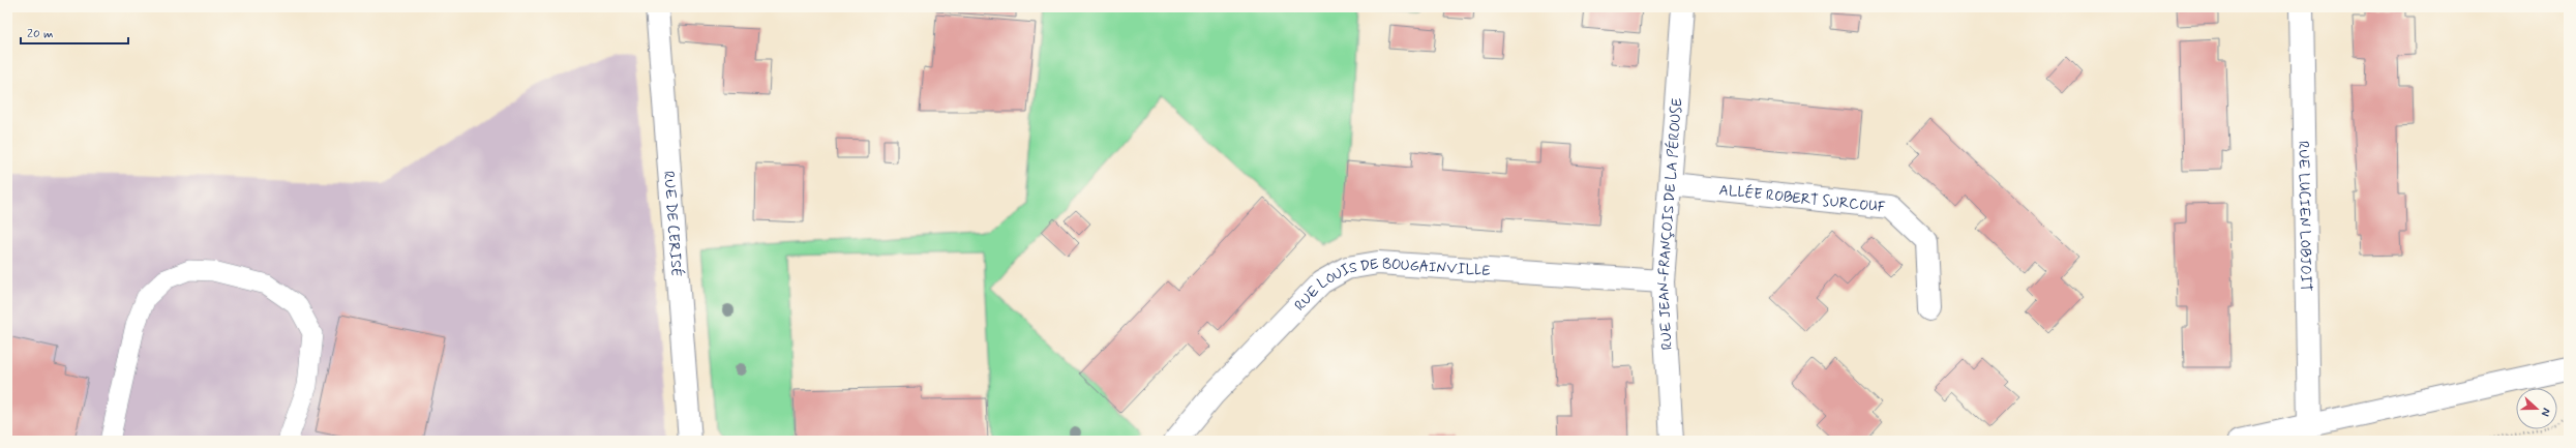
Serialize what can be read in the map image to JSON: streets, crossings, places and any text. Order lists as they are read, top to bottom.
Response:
{
  "streets": {
    "street": [
      "ALLÉE ROBERT SURCOUF",
      "RUE LUCIEN LOBJOIT",
      "RUE DE CERISÉ",
      "RUE JEAN-FRANÇOIS DE LA PÉROUSE",
      "RUE LOUIS DE BOUGAINVILLE"
    ]
  },
  "crossings": [
    ["ALLÉE ROBERT SURCOUF", "RUE JEAN-FRANÇOIS DE LA PÉROUSE"],
    ["RUE JEAN-FRANÇOIS DE LA PÉROUSE", "RUE LOUIS DE BOUGAINVILLE"]
  ],
  "scale_bar": "20 m",
  "north": "right"
}
